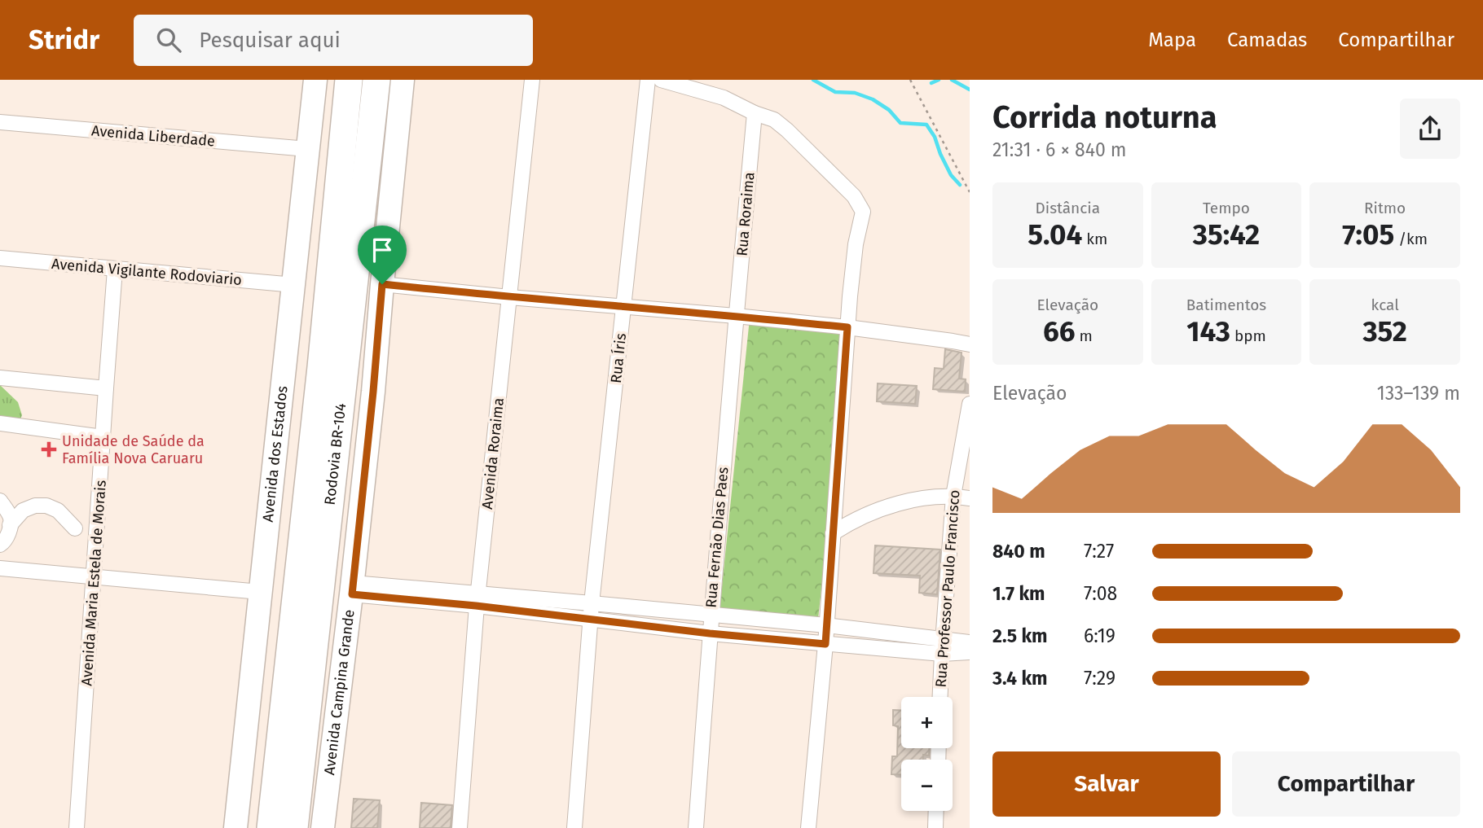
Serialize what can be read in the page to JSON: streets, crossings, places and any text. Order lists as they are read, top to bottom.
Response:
{
  "streets": {
    "highway": ["Rodovia BR-104"],
    "main road": ["Avenida dos Estados", "Avenida Campina Grande"],
    "street": [
      "Avenida Liberdade",
      "Rua Roraima",
      "Avenida Vigilante Rodoviario",
      "Rua Íris",
      "Avenida Roraima",
      "Rua Fernão Dias Paes",
      "Avenida Maria Estela de Morais",
      "Rua Professor Paulo Francisco"
    ]
  },
  "crossings": [
    ["Avenida Liberdade", "Avenida dos Estados"],
    ["Rua Roraima", "Rua Fernão Dias Paes"],
    ["Avenida Vigilante Rodoviario", "Avenida dos Estados"],
    ["Avenida Vigilante Rodoviario", "Avenida Maria Estela de Morais"]
  ],
  "places": {
    "health": ["Unidade de Saúde da Família Nova Caruaru"]
  },
  "page": {
    "header": "Stridr",
    "search": "Pesquisar aqui",
    "nav": ["Mapa", "Camadas", "Compartilhar"],
    "heading": ["Corrida noturna", "21:31 · 6 × 840 m"],
    "stats": [
      ["Distância", "5.04 km"],
      ["Tempo", "35:42"],
      ["Ritmo", "7:05 /km"],
      ["Elevação", "66 m"],
      ["Batimentos", "143 bpm"],
      ["kcal", "352"]
    ],
    "chart": ["Elevação", "133–139 m"],
    "list": [
      {
        "name": "840 m",
        "note": "7:27"
      },
      {
        "name": "1.7 km",
        "note": "7:08"
      },
      {
        "name": "2.5 km",
        "note": "6:19"
      },
      {
        "name": "3.4 km",
        "note": "7:29"
      }
    ],
    "map_buttons": ["+", "−"],
    "buttons": ["Salvar", "Compartilhar"]
  }
}
